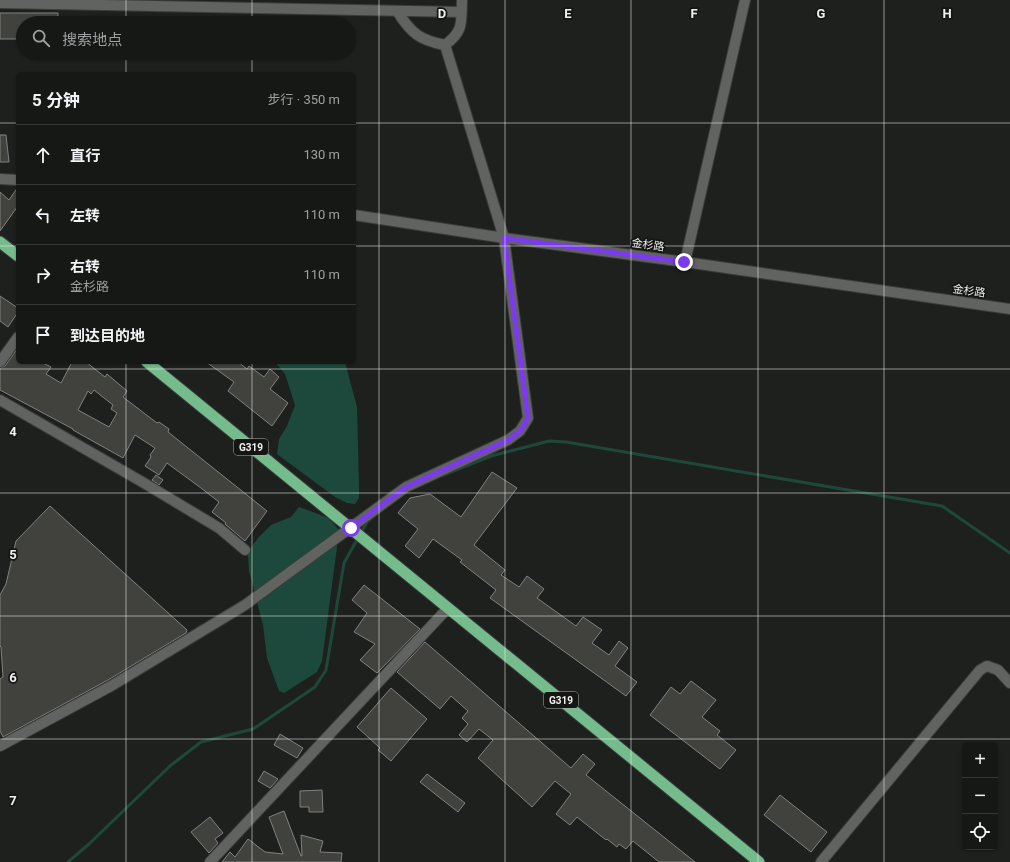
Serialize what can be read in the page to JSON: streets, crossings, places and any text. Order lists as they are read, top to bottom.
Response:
{
  "streets": {
    "highway": ["G319"],
    "street": ["金杉路"]
  },
  "page": {
    "search": "搜索地点",
    "heading": ["5 分钟", "步行 · 350 m"],
    "list": [
      ["直行", "130 m"],
      ["左转", "110 m"],
      ["右转", "金杉路", "110 m"],
      "到达目的地"
    ],
    "map_buttons": ["+", "−"]
  },
  "grid": {
    "columns": [
      "D",
      "E",
      "F",
      "G",
      "H"
    ],
    "rows": [
      "4",
      "5",
      "6",
      "7"
    ]
  }
}
